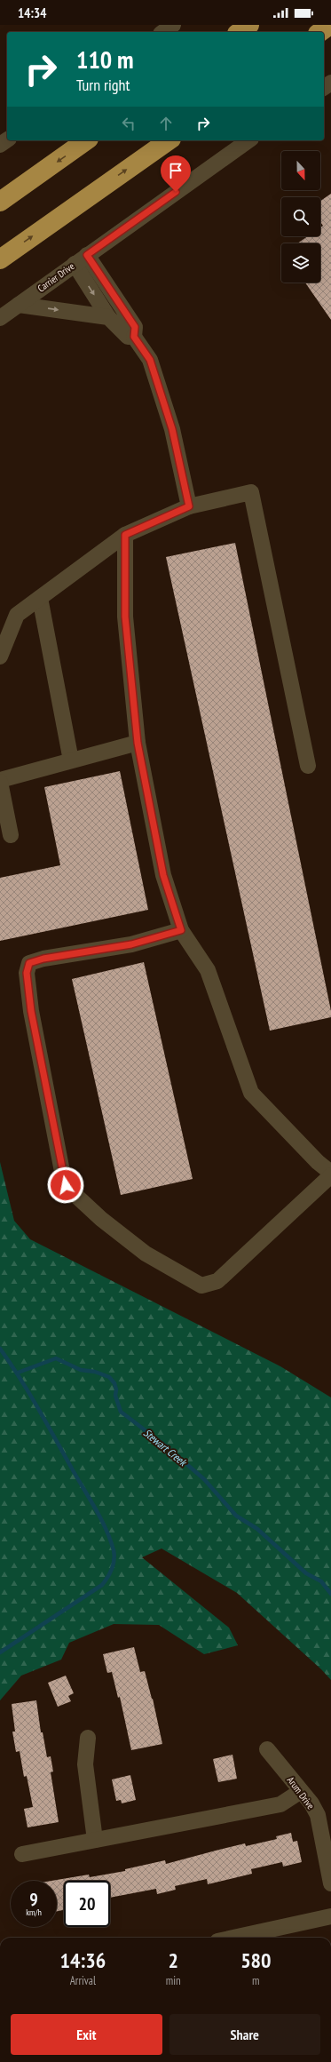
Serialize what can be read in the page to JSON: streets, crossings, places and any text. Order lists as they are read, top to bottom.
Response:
{
  "streets": {
    "street": ["Carrier Drive", "Arum Drive"]
  },
  "water": ["Stewart Creek"],
  "north": "bottom",
  "page": {
    "status": "14:34",
    "turn": ["110 m", "Turn right"],
    "speed": "9 km/h",
    "limit": "20",
    "eta": [
      "14:36",
      "Arrival",
      "2",
      "min",
      "580",
      "m"
    ],
    "buttons": ["Exit", "Share"]
  }
}
